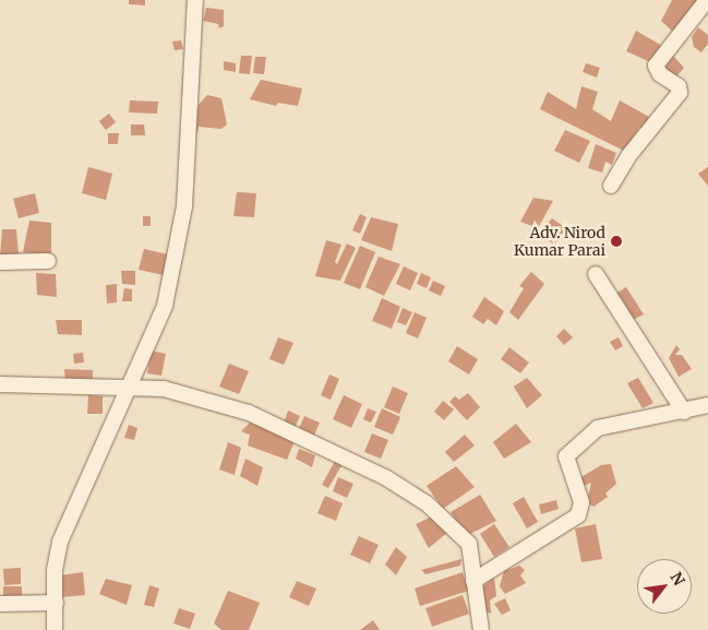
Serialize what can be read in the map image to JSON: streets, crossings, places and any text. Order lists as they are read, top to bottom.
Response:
{
  "places": ["Adv. Nirod Kumar Parai"],
  "north": "top right"
}
